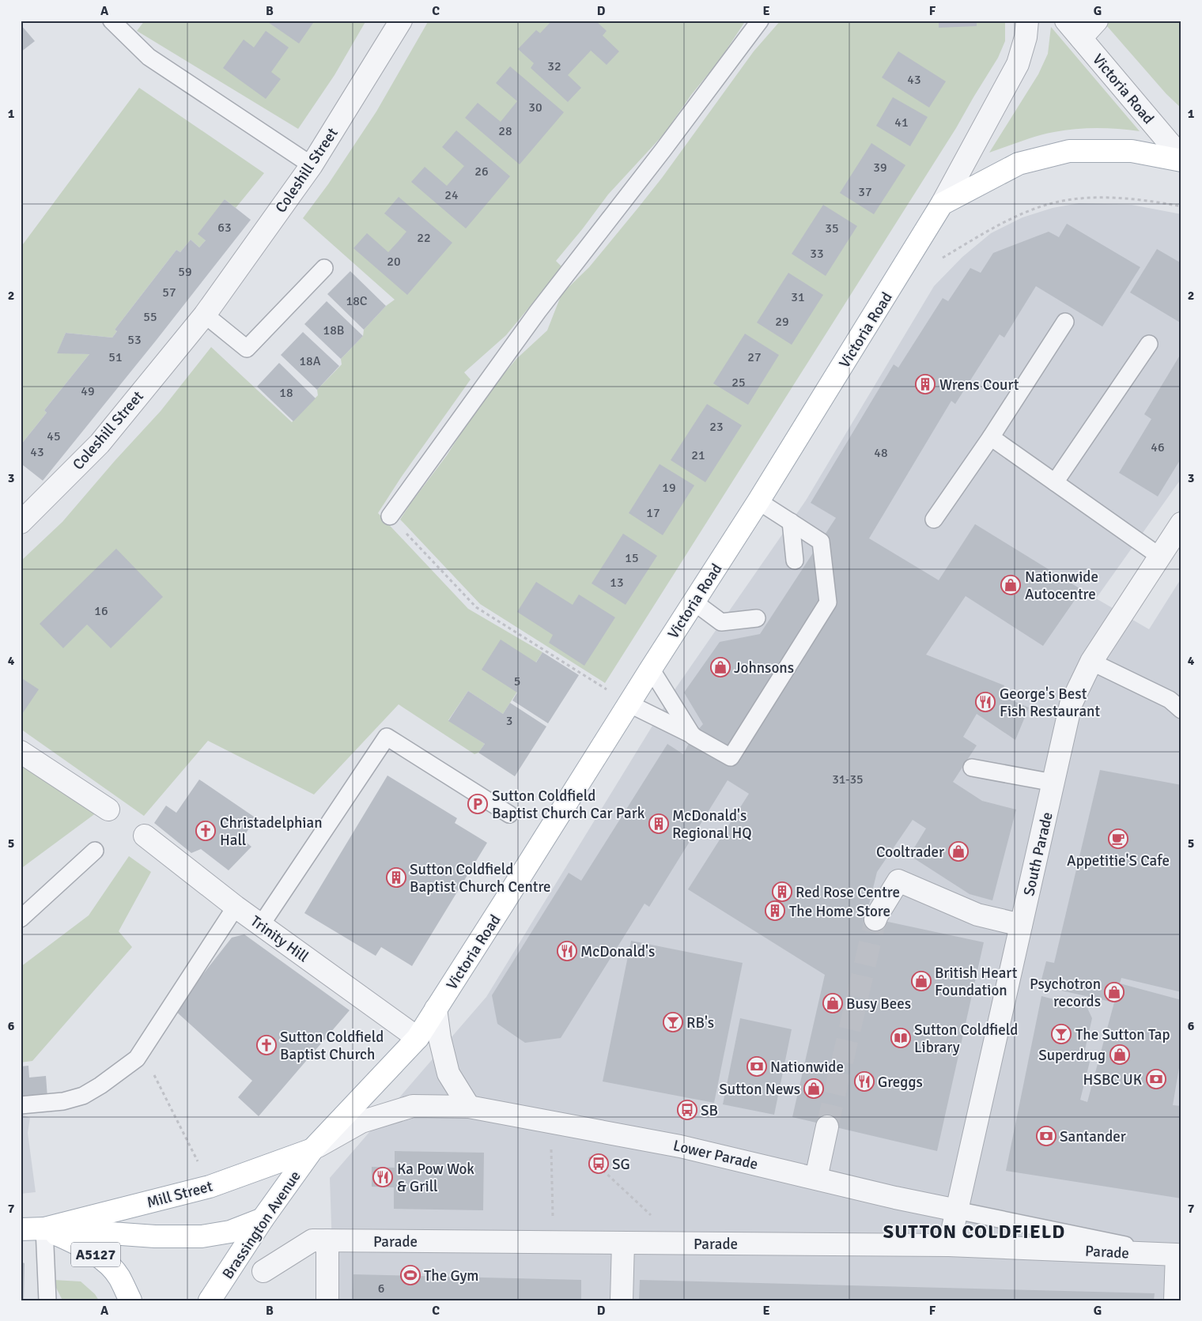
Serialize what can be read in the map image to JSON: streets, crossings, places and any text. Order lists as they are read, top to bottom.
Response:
{
  "streets": {
    "main road": [
      "Victoria Road",
      "Mill Street",
      "Brassington Avenue",
      "A5127"
    ],
    "street": [
      "Coleshill Street",
      "South Parade",
      "Trinity Hill",
      "Lower Parade",
      "Parade"
    ]
  },
  "crossings": [
    ["Victoria Road", "Trinity Hill"],
    ["Victoria Road", "Lower Parade"],
    ["Victoria Road", "Mill Street"],
    ["Victoria Road", "Brassington Avenue"],
    ["South Parade", "Lower Parade"],
    ["South Parade", "Parade"],
    ["Lower Parade", "Mill Street"],
    ["Lower Parade", "Brassington Avenue"],
    ["Lower Parade", "Parade"],
    ["Mill Street", "Brassington Avenue"]
  ],
  "districts": ["SUTTON COLDFIELD"],
  "places": {
    "building": [
      "Wrens Court",
      "McDonald's Regional HQ",
      "Sutton Coldfield Baptist Church Centre",
      "Red Rose Centre",
      "The Home Store"
    ],
    "shop": [
      "Nationwide Autocentre",
      "Johnsons",
      "Cooltrader",
      "British Heart Foundation",
      "Psychotron records",
      "Busy Bees",
      "Superdrug",
      "Sutton News"
    ],
    "restaurant": [
      "George's Best Fish Restaurant",
      "McDonald's",
      "Greggs",
      "Ka Pow Wok & Grill"
    ],
    "parking": ["Sutton Coldfield Baptist Church Car Park"],
    "church": ["Christadelphian Hall", "Sutton Coldfield Baptist Church"],
    "cafe": ["Appetitie'S Cafe"],
    "bar": ["RB's", "The Sutton Tap"],
    "library": ["Sutton Coldfield Library"],
    "bank": ["Nationwide", "HSBC UK", "Santander"],
    "bus stop": ["SB", "SG"],
    "sports": ["The Gym"]
  },
  "house_numbers": [
    "32",
    "43",
    "30",
    "41",
    "28",
    "39",
    "26",
    "37",
    "24",
    "63",
    "35",
    "22",
    "33",
    "20",
    "59",
    "57",
    "31",
    "18C",
    "55",
    "29",
    "18B",
    "53",
    "51",
    "27",
    "18A",
    "25",
    "49",
    "18",
    "23",
    "45",
    "46",
    "43",
    "48",
    "21",
    "19",
    "17",
    "15",
    "13",
    "16",
    "5",
    "3",
    "31-35",
    "6"
  ],
  "grid": {
    "columns": [
      "A",
      "B",
      "C",
      "D",
      "E",
      "F",
      "G"
    ],
    "rows": [
      "1",
      "2",
      "3",
      "4",
      "5",
      "6",
      "7"
    ]
  }
}
